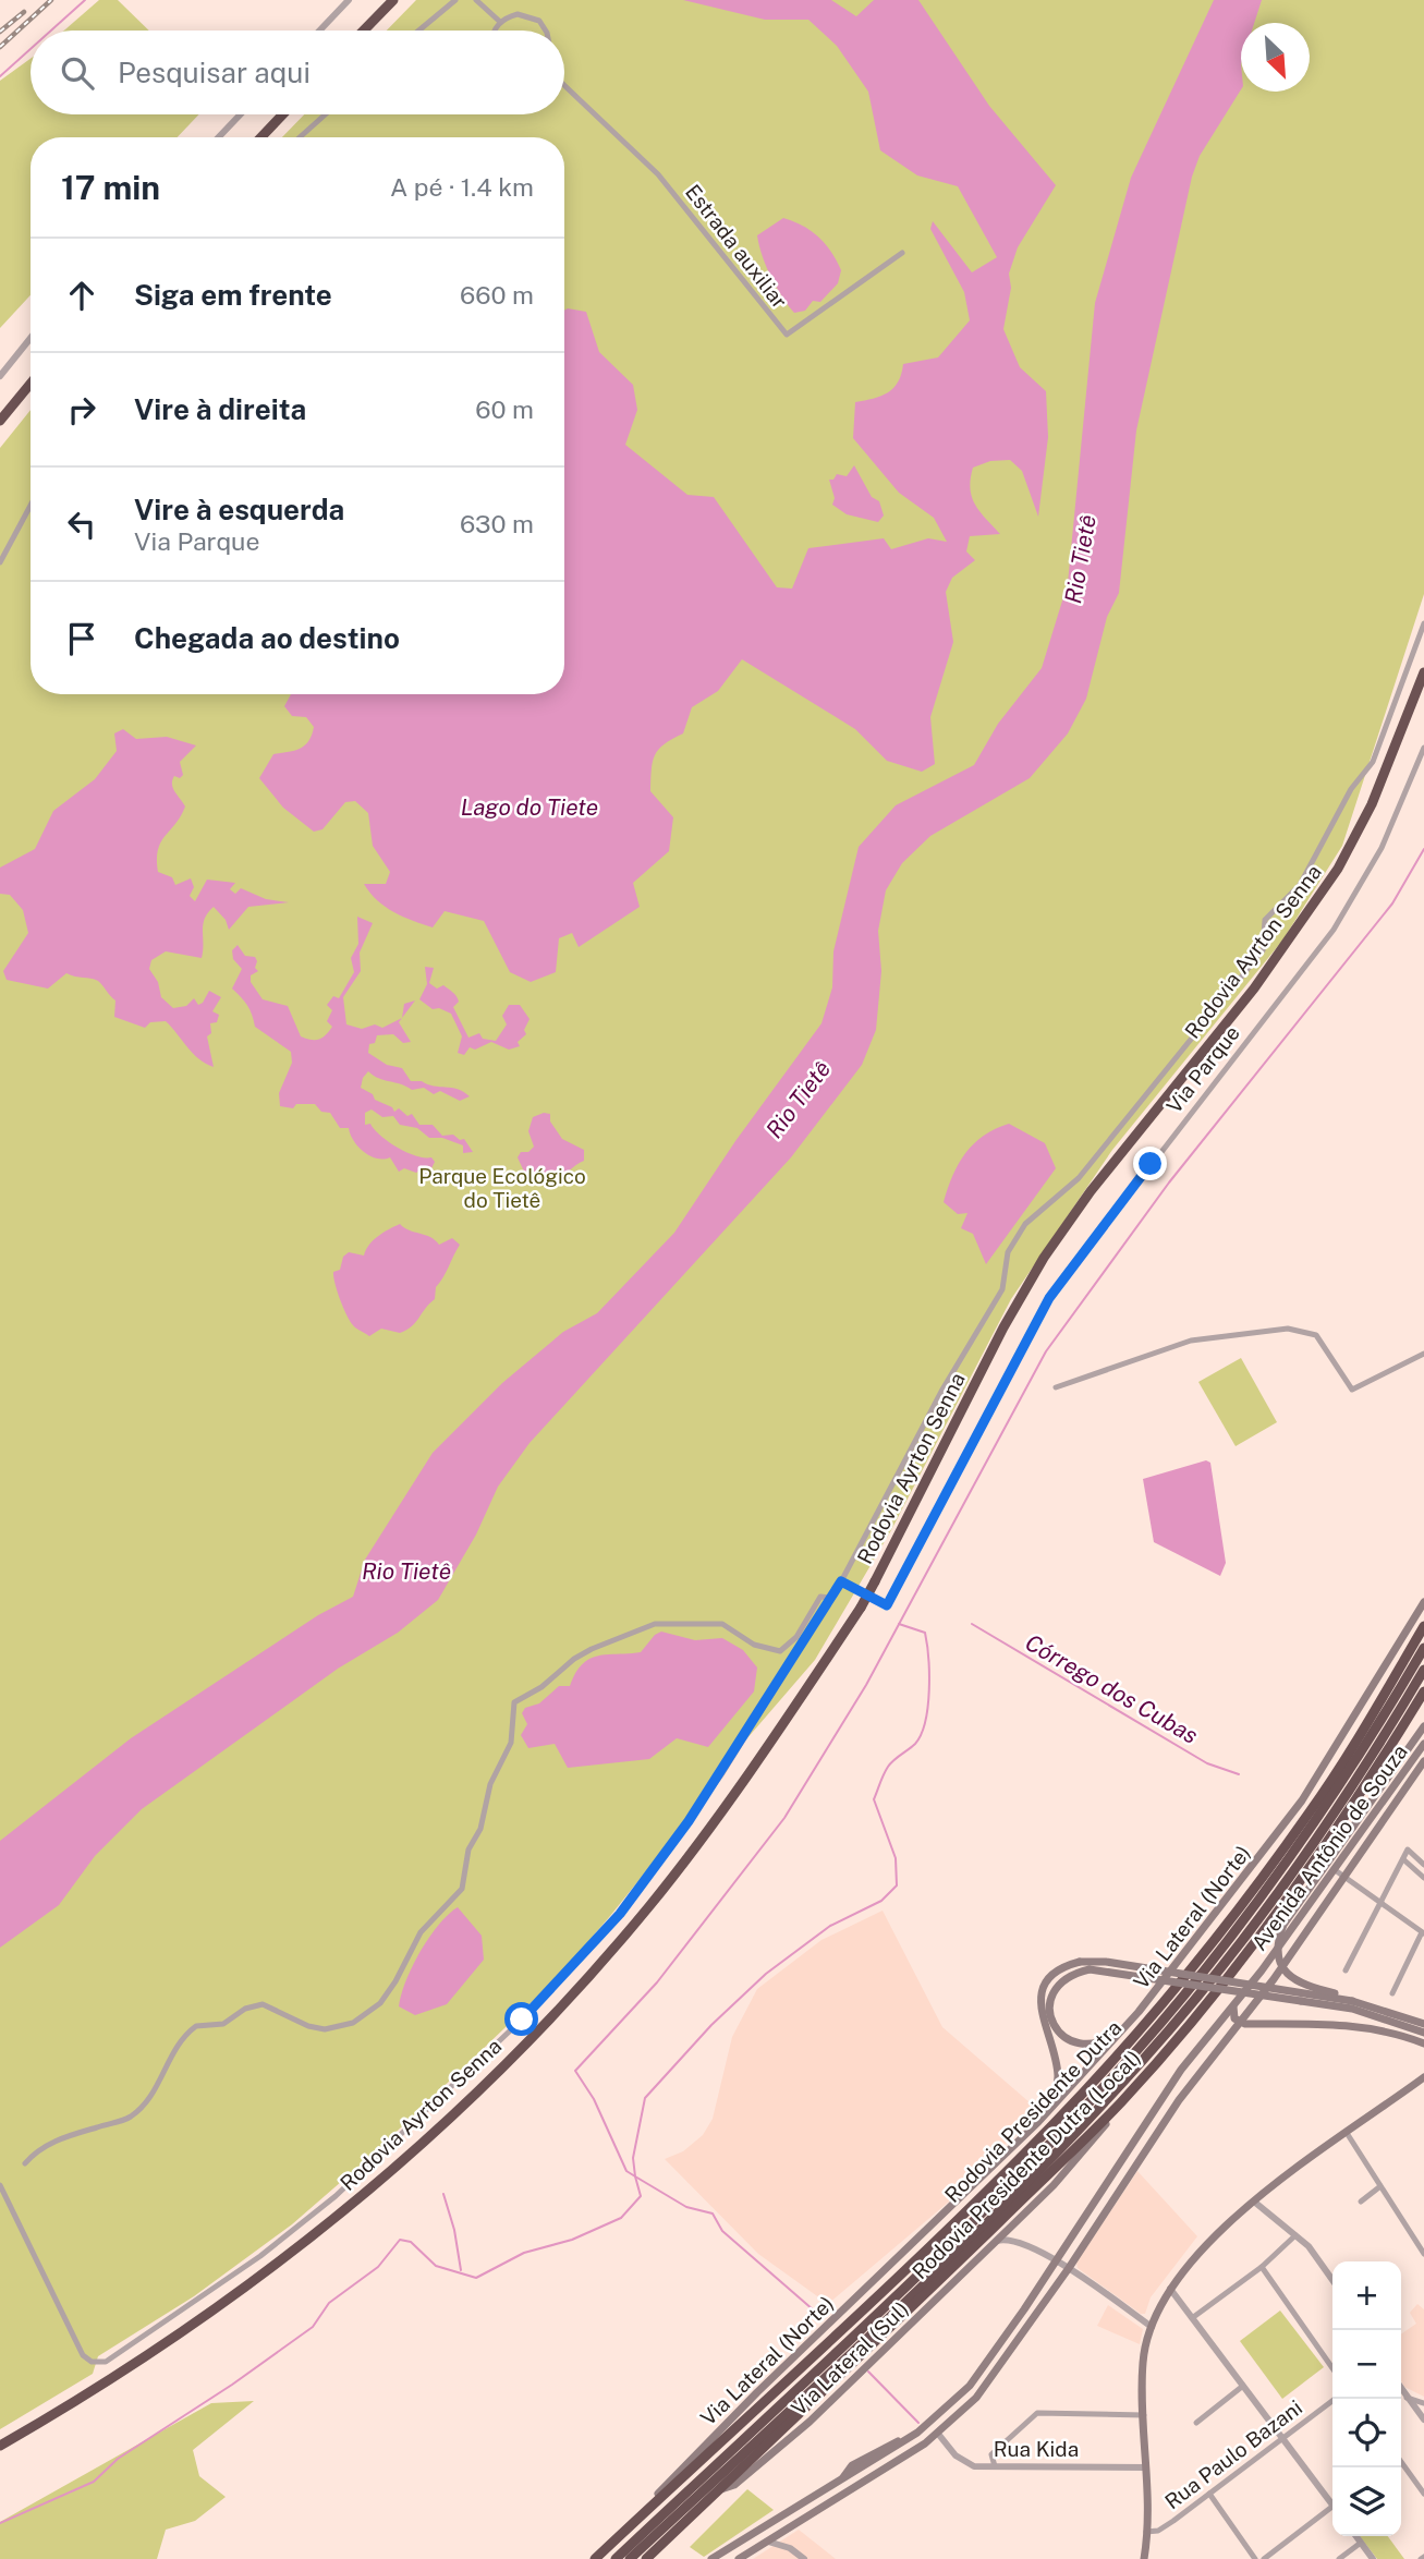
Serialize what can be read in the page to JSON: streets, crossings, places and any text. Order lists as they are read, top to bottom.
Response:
{
  "streets": {
    "highway": ["Rodovia Ayrton Senna", "Rodovia Presidente Dutra", "Rodovia Presidente Dutra (Local)"],
    "main road": ["Avenida Antônio de Souza", "Via Lateral (Norte)", "Via Lateral (Sul)"],
    "street": [
      "Estrada auxiliar",
      "Via Parque",
      "Rua Kida",
      "Rua Paulo Bazani"
    ]
  },
  "crossings": [
    ["Avenida Antônio de Souza", "Rua Kida"],
    ["Via Lateral (Norte)", "Rodovia Presidente Dutra"],
    ["Rodovia Presidente Dutra (Local)", "Via Lateral (Sul)"]
  ],
  "water": ["Rio Tietê", "Lago do Tiete", "Córrego dos Cubas"],
  "parks": ["Parque Ecológico do Tietê"],
  "north": "bottom right",
  "page": {
    "search": "Pesquisar aqui",
    "heading": ["17 min", "A pé · 1.4 km"],
    "list": [
      ["Siga em frente", "660 m"],
      ["Vire à direita", "60 m"],
      ["Vire à esquerda", "Via Parque", "630 m"],
      "Chegada ao destino"
    ],
    "map_buttons": ["+", "−"]
  }
}
